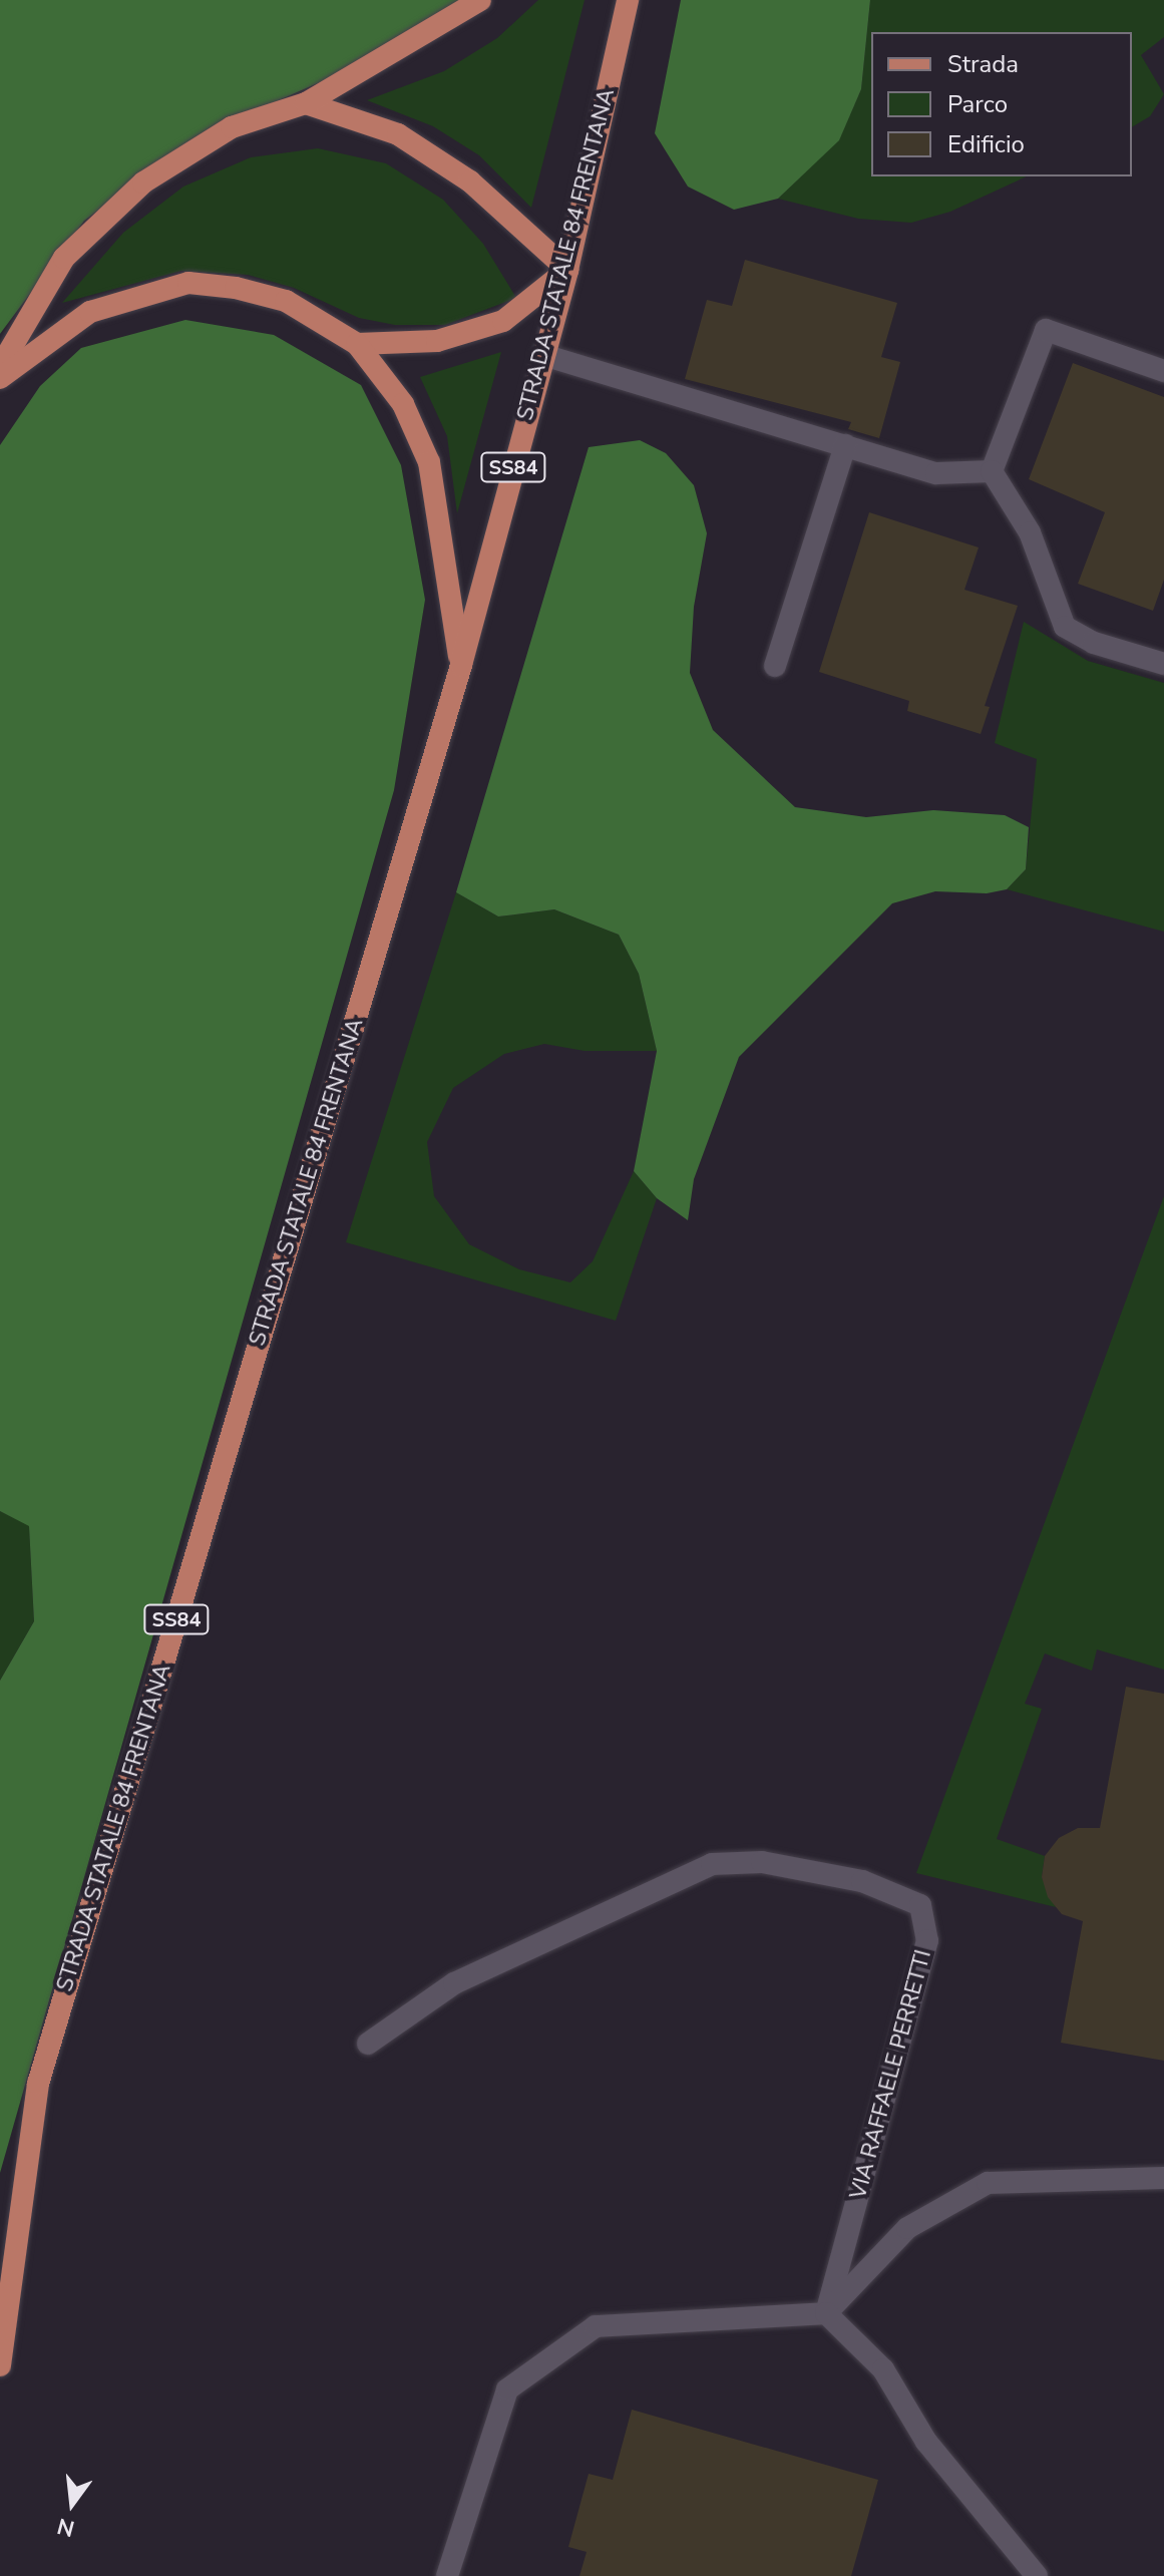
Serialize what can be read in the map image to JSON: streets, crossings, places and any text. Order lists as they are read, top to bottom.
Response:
{
  "streets": {
    "main road": ["STRADA STATALE 84 FRENTANA", "SS84"],
    "street": ["VIA RAFFAELE PERRETTI"]
  },
  "legend": ["Strada", "Parco", "Edificio"],
  "north": "bottom"
}
